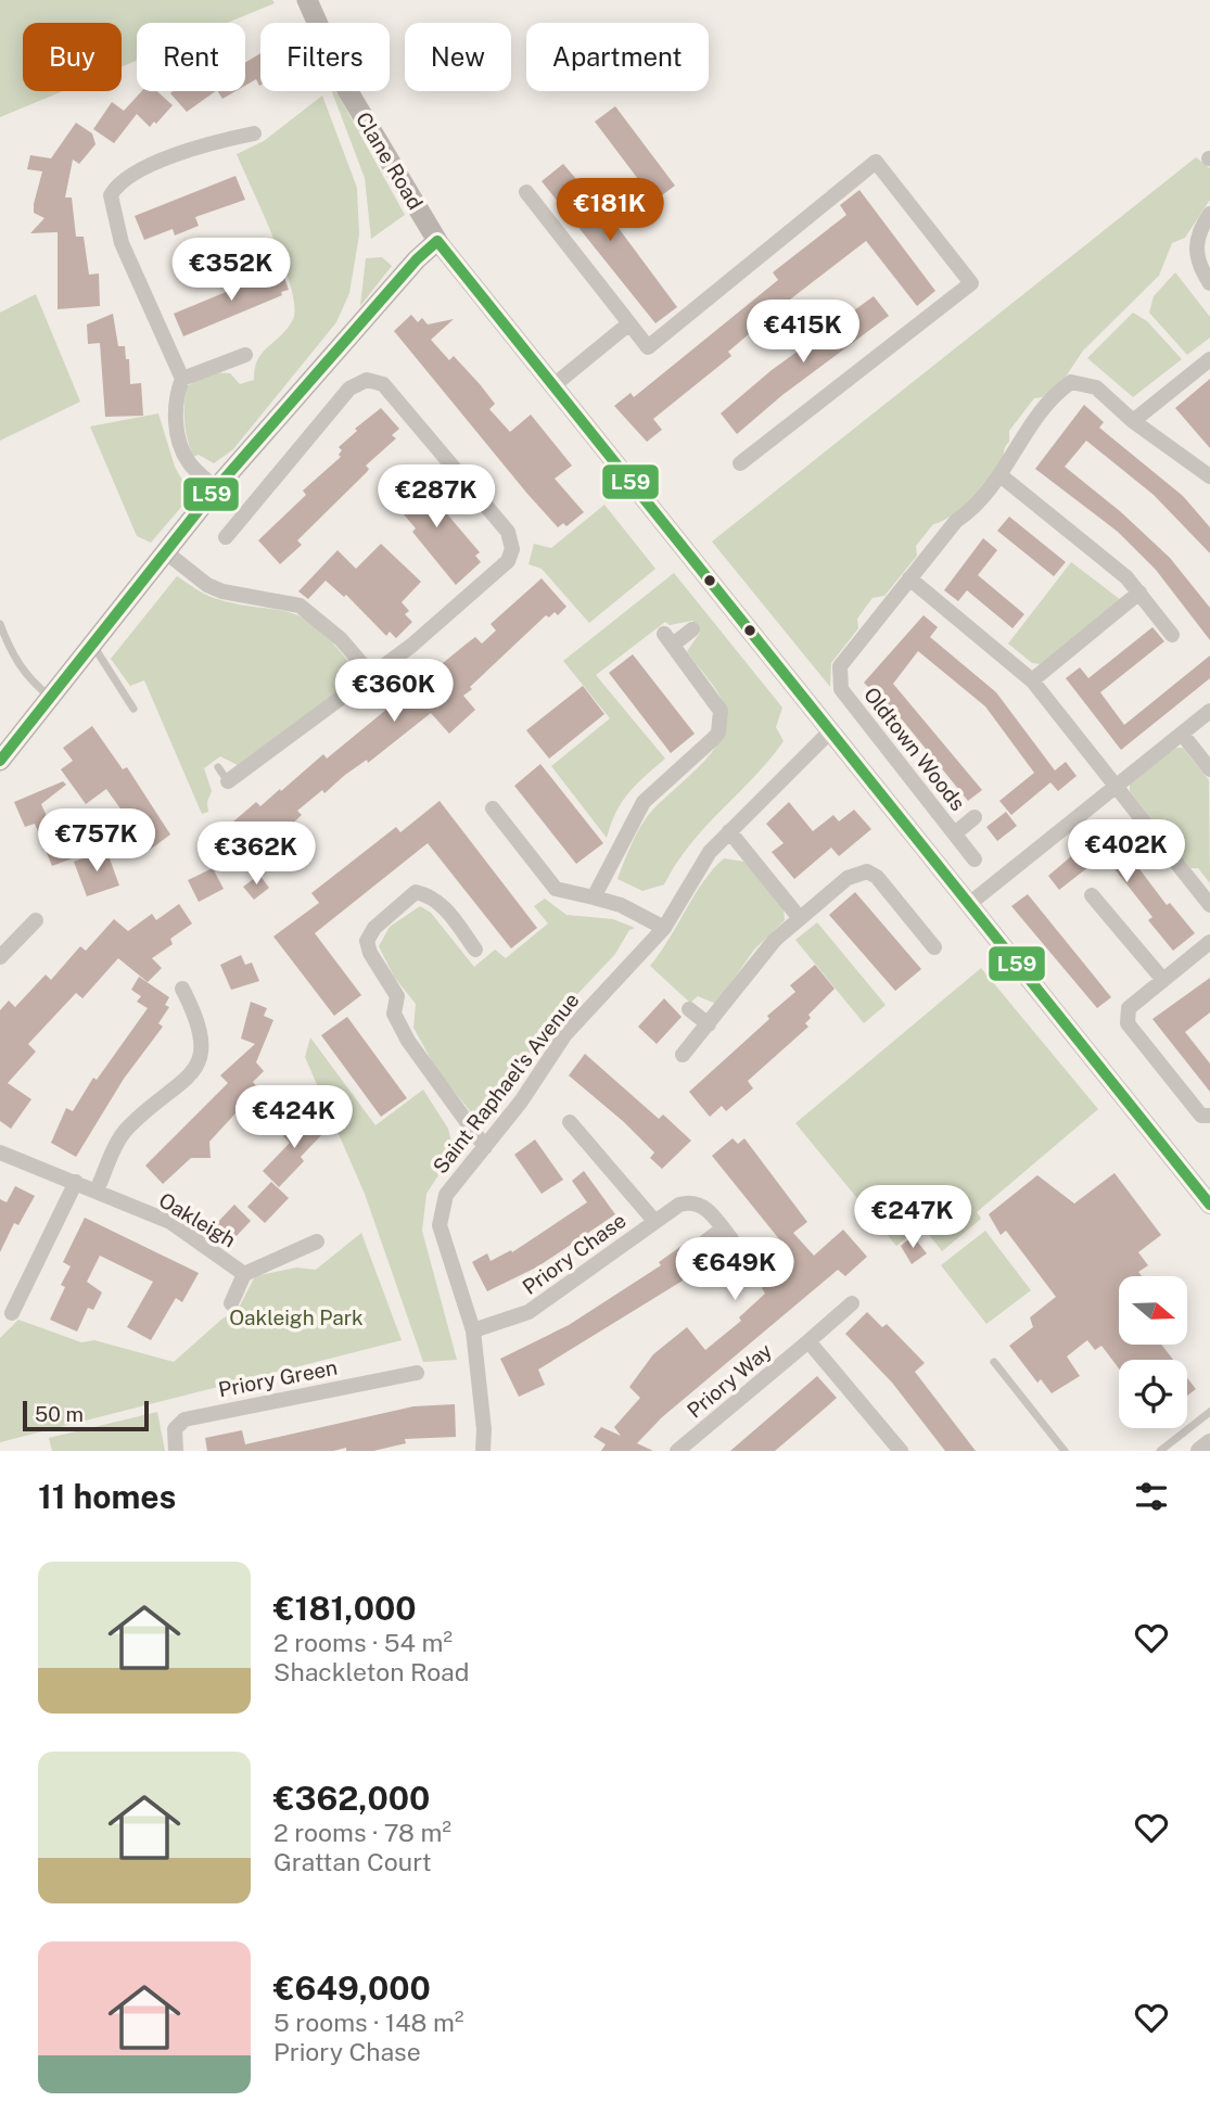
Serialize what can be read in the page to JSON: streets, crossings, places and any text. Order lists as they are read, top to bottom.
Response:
{
  "streets": {
    "main road": ["Clane Road"],
    "street": [
      "Oldtown Woods",
      "Saint Raphael's Avenue",
      "Oakleigh",
      "Priory Chase",
      "Priory Green",
      "Priory Way"
    ]
  },
  "crossings": [
    ["Saint Raphael's Avenue", "Priory Chase"]
  ],
  "parks": ["Oakleigh Park"],
  "lines": ["transit line L59"],
  "scale_bar": "50 m",
  "north": "right",
  "page": {
    "chip": [
      "Buy",
      "Rent",
      "Filters",
      "New",
      "Apartment"
    ],
    "price": [
      "€181K",
      "€352K",
      "€415K",
      "€287K",
      "€360K",
      "€757K",
      "€402K",
      "€362K",
      "€424K",
      "€247K",
      "€649K"
    ],
    "scale": "50 m",
    "heading": "11 homes",
    "list": [
      {
        "name": "€181,000",
        "note": "2 rooms · 54 m² · Shackleton Road"
      },
      {
        "name": "€362,000",
        "note": "2 rooms · 78 m² · Grattan Court"
      },
      {
        "name": "€649,000",
        "note": "5 rooms · 148 m² · Priory Chase"
      }
    ]
  }
}
